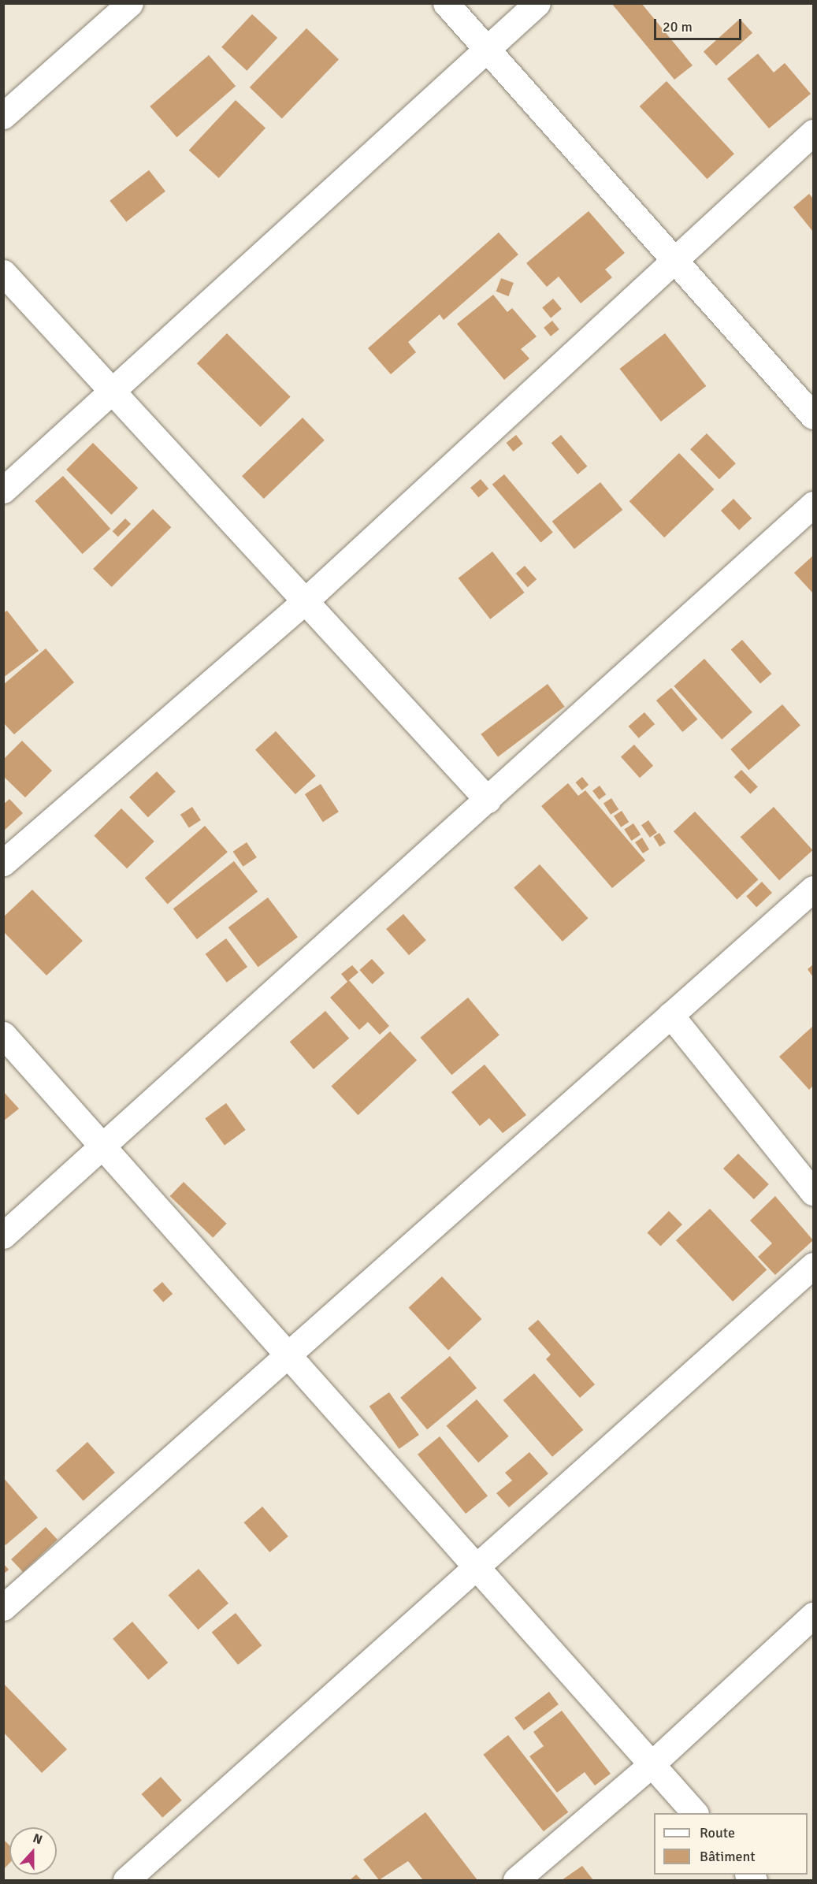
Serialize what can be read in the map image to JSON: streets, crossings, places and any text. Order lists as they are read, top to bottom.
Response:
{
  "legend": ["Route", "Bâtiment"],
  "scale_bar": "20 m",
  "north": "top"
}
